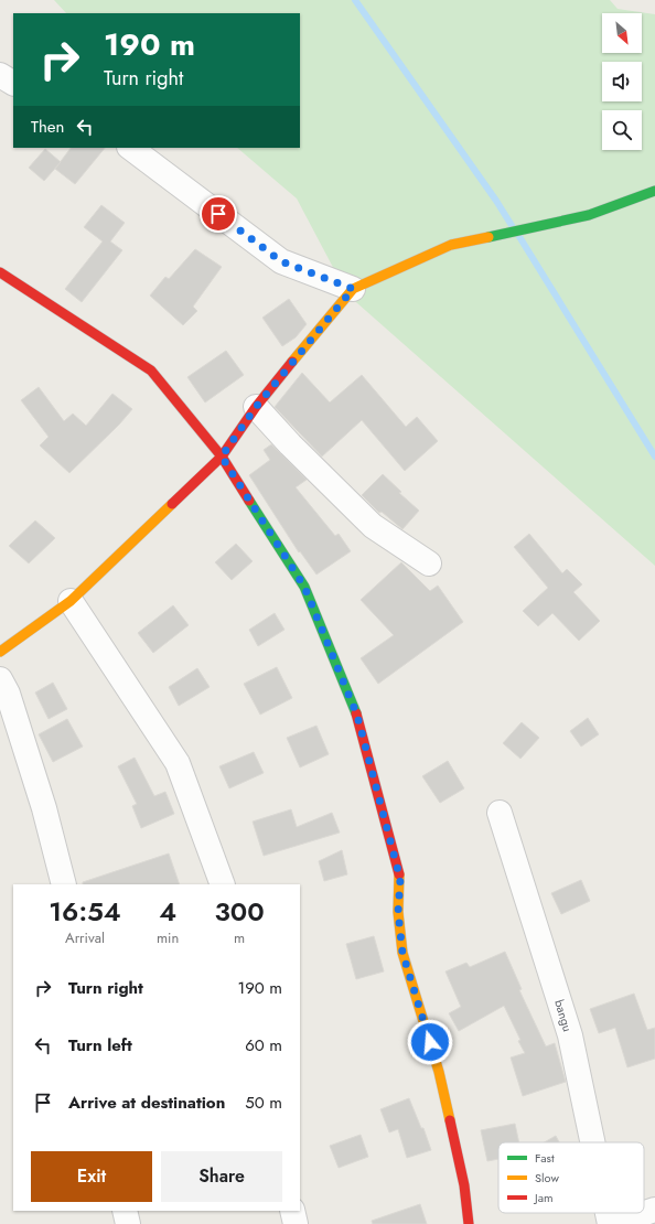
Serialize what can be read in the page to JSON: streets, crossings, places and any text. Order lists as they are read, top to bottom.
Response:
{
  "streets": {
    "street": ["bangu"]
  },
  "legend": ["Fast", "Slow", "Jam"],
  "north": "bottom right",
  "page": {
    "turn": ["190 m", "Turn right"],
    "then": "Then",
    "eta": [
      "16:54",
      "Arrival",
      "4",
      "min",
      "300",
      "m"
    ],
    "list": [
      {
        "name": "Turn right",
        "value": "190 m"
      },
      {
        "name": "Turn left",
        "value": "60 m"
      },
      {
        "name": "Arrive at destination",
        "value": "50 m"
      }
    ],
    "buttons": ["Exit", "Share"]
  }
}
